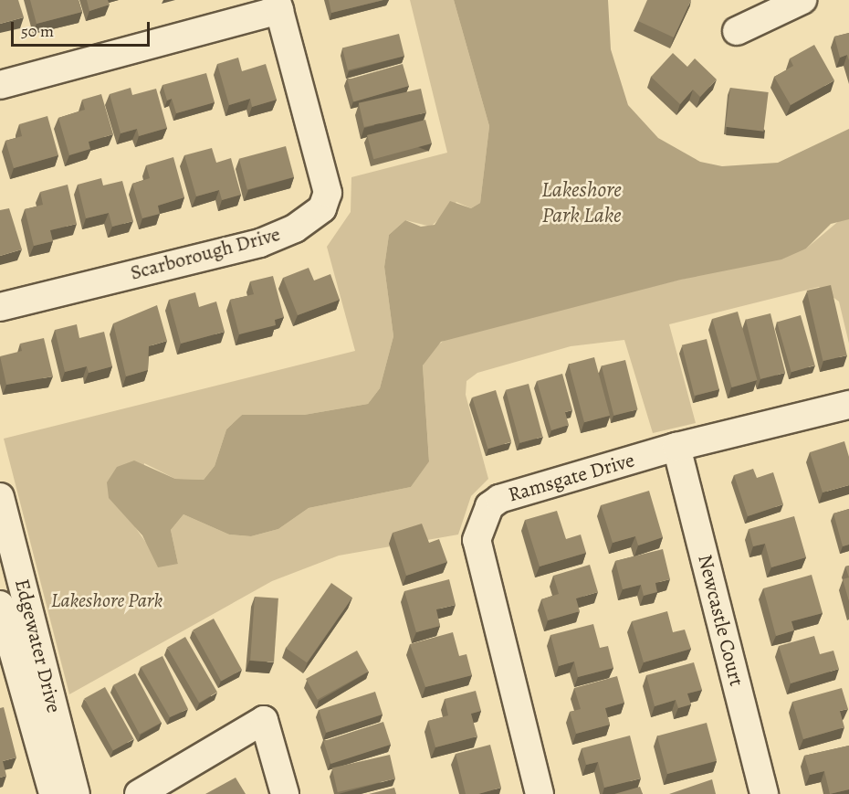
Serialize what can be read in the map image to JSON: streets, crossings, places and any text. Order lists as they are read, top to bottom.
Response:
{
  "streets": {
    "street": [
      "Scarborough Drive",
      "Ramsgate Drive",
      "Newcastle Court",
      "Edgewater Drive"
    ]
  },
  "crossings": [
    ["Ramsgate Drive", "Newcastle Court"]
  ],
  "water": ["Lakeshore Park Lake"],
  "parks": ["Lakeshore Park"],
  "scale_bar": "50 m"
}
